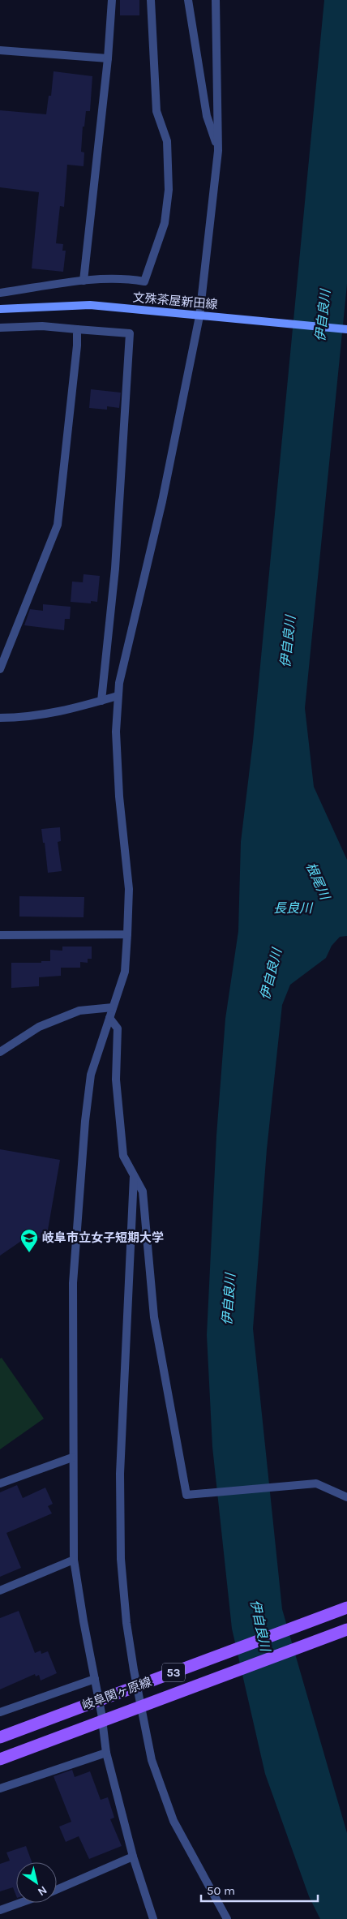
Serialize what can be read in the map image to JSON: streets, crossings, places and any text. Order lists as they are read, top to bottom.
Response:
{
  "streets": {
    "main road": ["文殊茶屋新田線", "53", "岐阜関ヶ原線"]
  },
  "water": ["伊自良川", "根尾川", "長良川"],
  "places": {
    "school or university": ["岐阜市立女子短期大学"]
  },
  "scale_bar": "50 m",
  "north": "bottom right"
}
